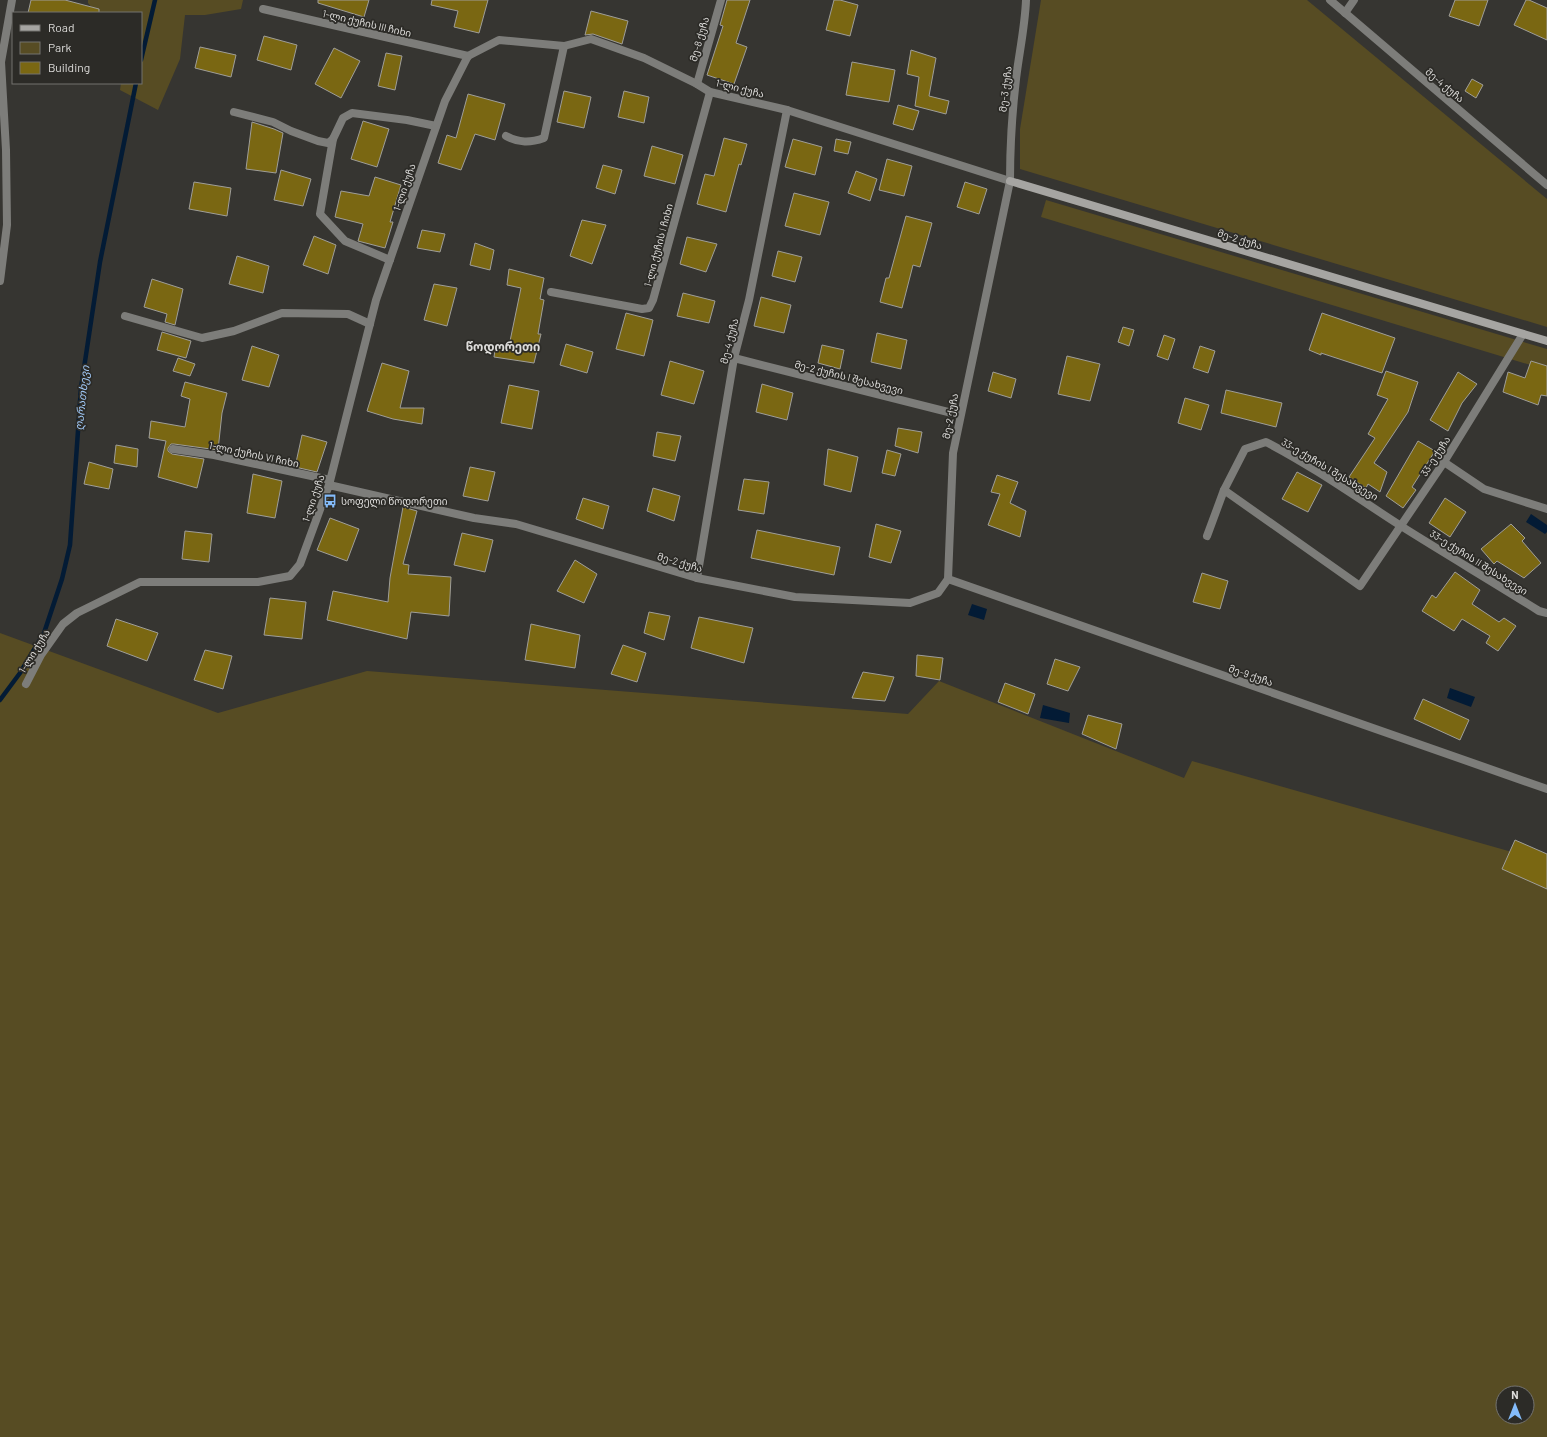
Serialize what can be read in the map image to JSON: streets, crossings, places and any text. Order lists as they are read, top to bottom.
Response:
{
  "streets": {
    "main road": ["მე-2 ქუჩა"],
    "street": [
      "1-ლი ქუჩის III ჩიხი",
      "მე-8 ქუჩა",
      "მე-4 ქუჩა",
      "1-ლი ქუჩა",
      "მე-3 ქუჩა",
      "1-ლი ქუჩის I ჩიხი",
      "მე-2 ქუჩის I შესახვევი",
      "1-ლი ქუჩის VI ჩიხი",
      "33-ე ქუჩა",
      "33-ე ქუჩის I შესახვევი",
      "33-ე ქუჩის II შესახვევი",
      "მე-9 ქუჩა"
    ]
  },
  "crossings": [
    ["1-ლი ქუჩის III ჩიხი", "1-ლი ქუჩა"],
    ["მე-8 ქუჩა", "1-ლი ქუჩა"],
    ["მე-4 ქუჩა", "1-ლი ქუჩა"],
    ["მე-4 ქუჩა", "მე-2 ქუჩა"],
    ["მე-4 ქუჩა", "მე-2 ქუჩის I შესახვევი"],
    ["1-ლი ქუჩა", "მე-3 ქუჩა"],
    ["1-ლი ქუჩა", "მე-2 ქუჩა"],
    ["1-ლი ქუჩა", "1-ლი ქუჩის I ჩიხი"],
    ["1-ლი ქუჩა", "1-ლი ქუჩის VI ჩიხი"],
    ["მე-3 ქუჩა", "მე-2 ქუჩა"],
    ["მე-2 ქუჩა", "მე-2 ქუჩის I შესახვევი"],
    ["მე-2 ქუჩა", "1-ლი ქუჩის VI ჩიხი"],
    ["მე-2 ქუჩა", "33-ე ქუჩა"],
    ["მე-2 ქუჩა", "მე-9 ქუჩა"],
    ["33-ე ქუჩა", "33-ე ქუჩის I შესახვევი"],
    ["33-ე ქუჩა", "33-ე ქუჩის II შესახვევი"],
    ["33-ე ქუჩის I შესახვევი", "33-ე ქუჩის II შესახვევი"]
  ],
  "districts": ["წოდორეთი"],
  "water": ["ღარათხევი"],
  "places": {
    "bus stop": ["სოფელი წოდორეთი"]
  },
  "legend": ["Road", "Park", "Building"],
  "north": "top"
}
